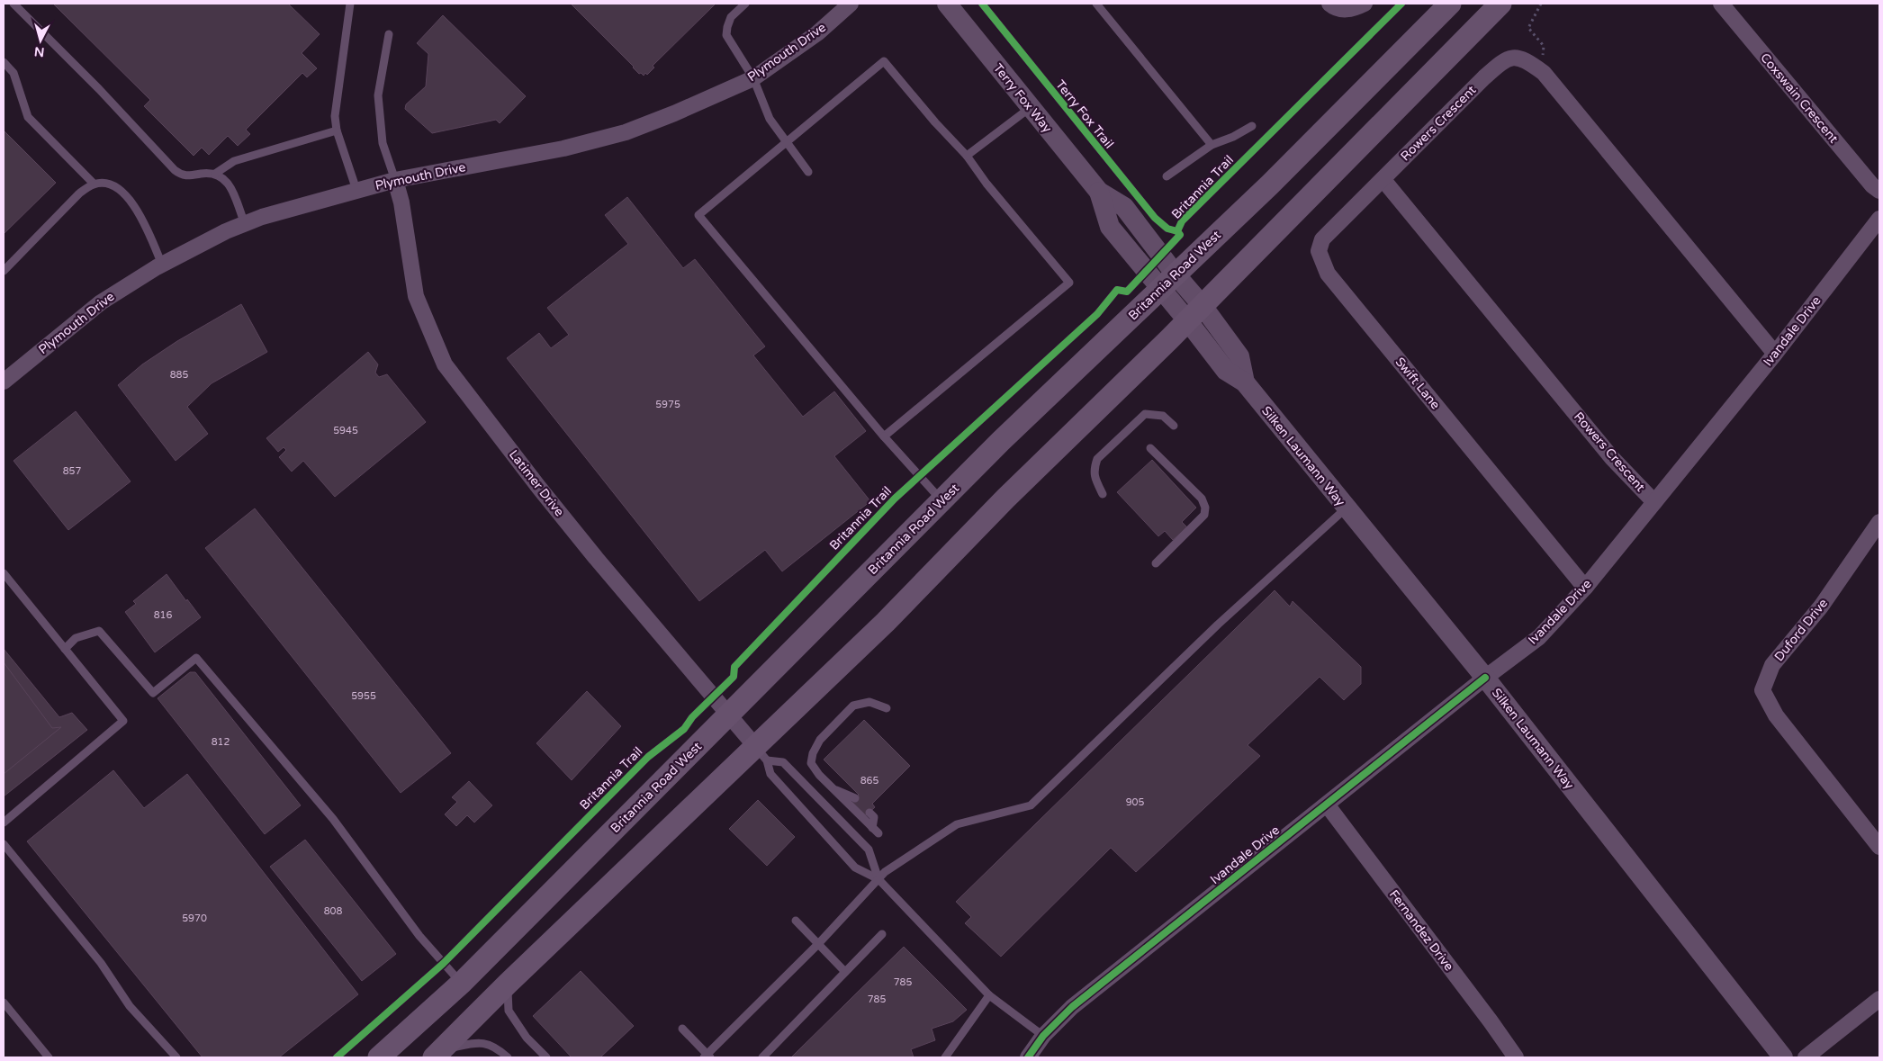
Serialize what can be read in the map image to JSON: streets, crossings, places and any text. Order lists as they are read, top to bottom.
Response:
{
  "streets": {
    "main road": ["Britannia Road West"],
    "street": [
      "Plymouth Drive",
      "Terry Fox Way",
      "Coxswain Crescent",
      "Rowers Crescent",
      "Ivandale Drive",
      "Swift Lane",
      "Silken Laumann Way",
      "Latimer Drive",
      "Duford Drive",
      "Fernandez Drive"
    ],
    "cycle path": ["Terry Fox Trail", "Britannia Trail"]
  },
  "crossings": [
    ["Plymouth Drive", "Latimer Drive"],
    ["Terry Fox Way", "Britannia Road West"],
    ["Terry Fox Way", "Silken Laumann Way"],
    ["Rowers Crescent", "Ivandale Drive"],
    ["Rowers Crescent", "Swift Lane"],
    ["Britannia Road West", "Latimer Drive"],
    ["Ivandale Drive", "Swift Lane"],
    ["Ivandale Drive", "Silken Laumann Way"],
    ["Ivandale Drive", "Fernandez Drive"]
  ],
  "house_numbers": [
    "885",
    "5975",
    "5945",
    "857",
    "816",
    "5955",
    "812",
    "865",
    "905",
    "808",
    "5970",
    "785",
    "785"
  ],
  "north": "bottom"
}
